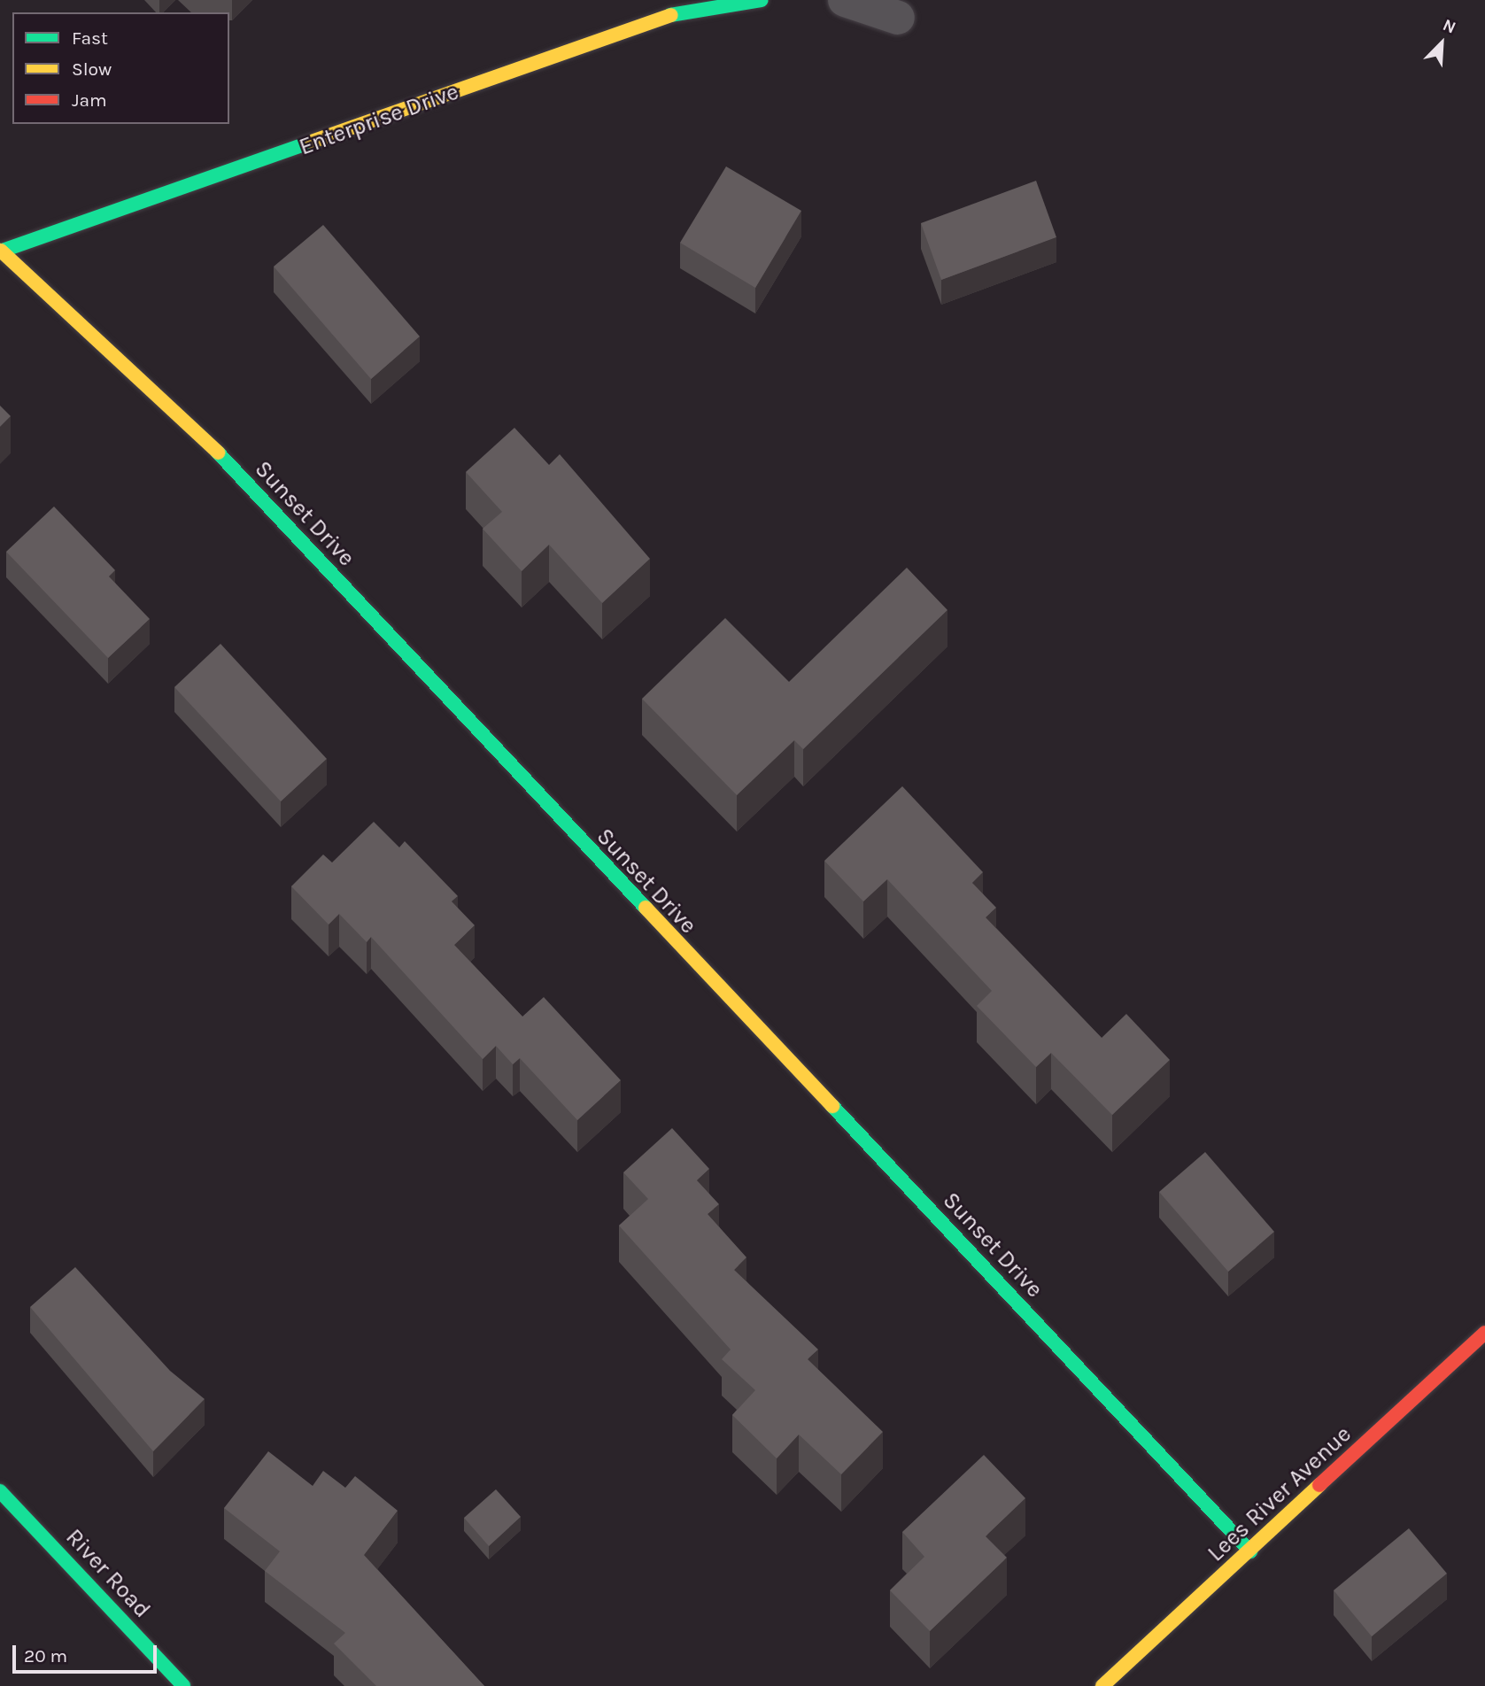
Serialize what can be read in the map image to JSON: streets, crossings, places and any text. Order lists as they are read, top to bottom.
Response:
{
  "streets": {
    "street": [
      "Enterprise Drive",
      "Sunset Drive",
      "Lees River Avenue",
      "River Road"
    ]
  },
  "crossings": [
    ["Enterprise Drive", "Sunset Drive"],
    ["Sunset Drive", "Lees River Avenue"]
  ],
  "legend": ["Fast", "Slow", "Jam"],
  "scale_bar": "20 m",
  "north": "top right"
}
